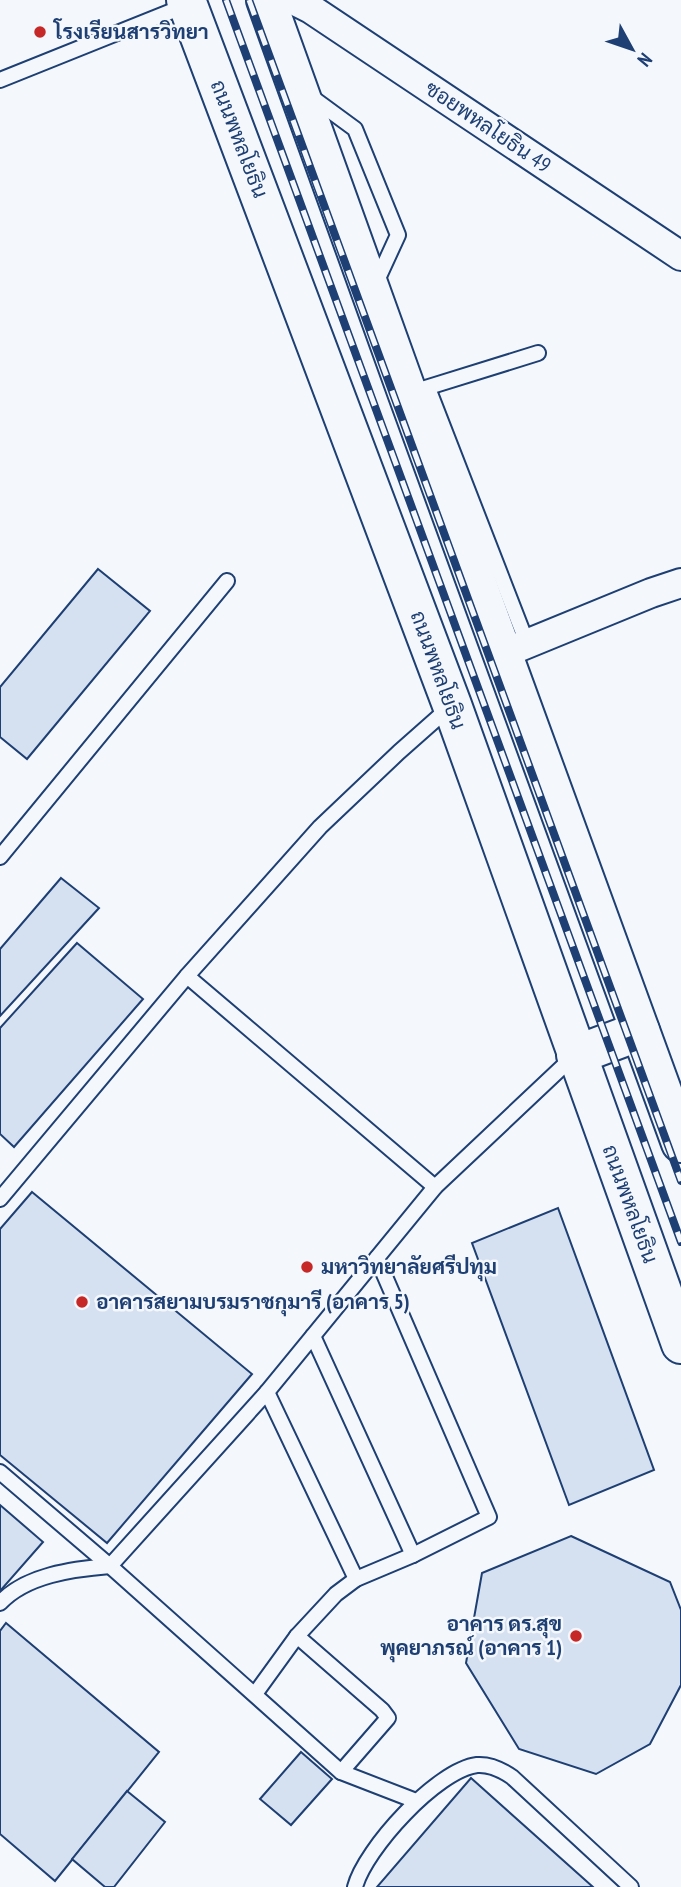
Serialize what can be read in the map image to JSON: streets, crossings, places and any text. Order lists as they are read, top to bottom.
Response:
{
  "streets": {
    "main road": ["ถนนพหลโยธิน"],
    "street": ["ซอยพหลโยธิน 49"]
  },
  "places": [
    "โรงเรียนสารวิทยา",
    "มหาวิทยาลัยศรีปทุม",
    "อาคารสยามบรมราชกุมารี (อาคาร 5)",
    "อาคาร ดร.สุข พุคยาภรณ์ (อาคาร 1)"
  ],
  "north": "bottom right"
}
